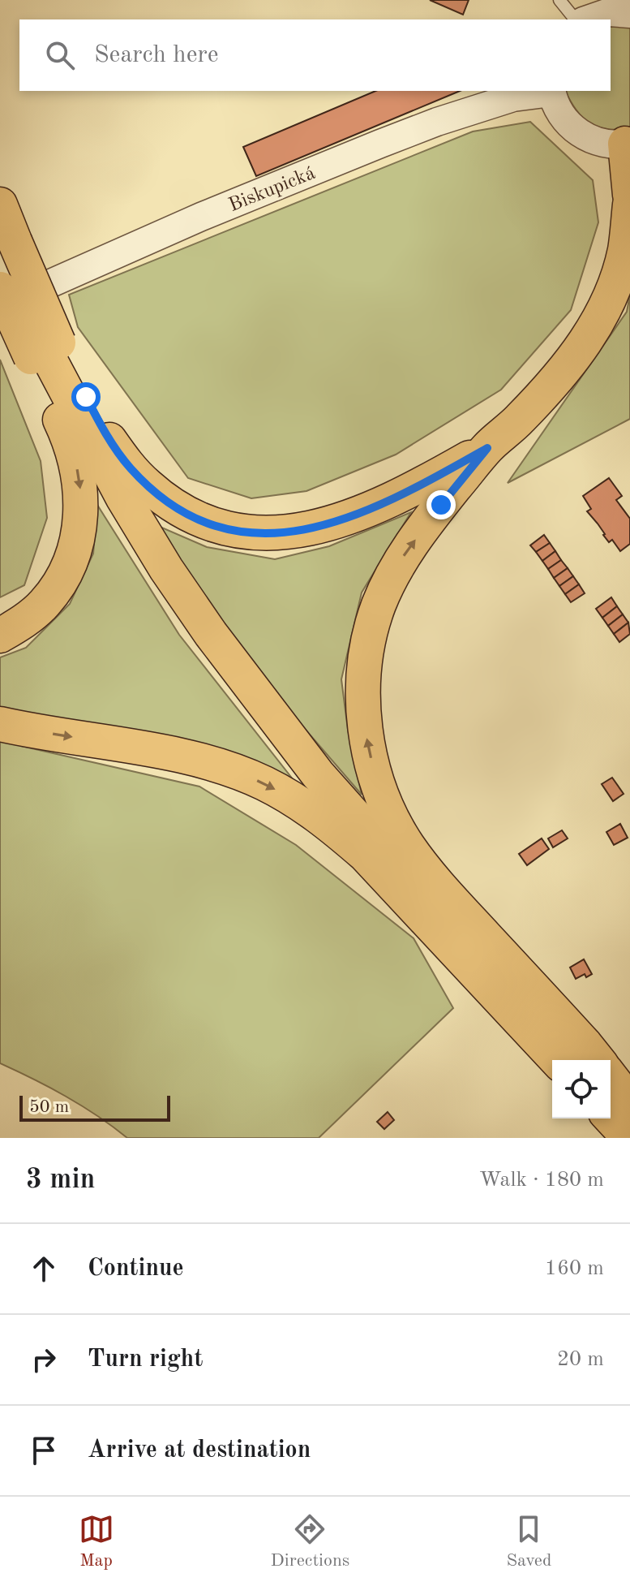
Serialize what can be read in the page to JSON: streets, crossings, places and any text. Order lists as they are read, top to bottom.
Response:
{
  "streets": {
    "street": ["Biskupická"]
  },
  "scale_bar": "50 m",
  "page": {
    "search": "Search here",
    "scale": "50 m",
    "heading": ["3 min", "Walk · 180 m"],
    "list": [
      ["Continue", "160 m"],
      ["Turn right", "20 m"],
      "Arrive at destination"
    ],
    "nav": ["Map", "Directions", "Saved"]
  }
}
